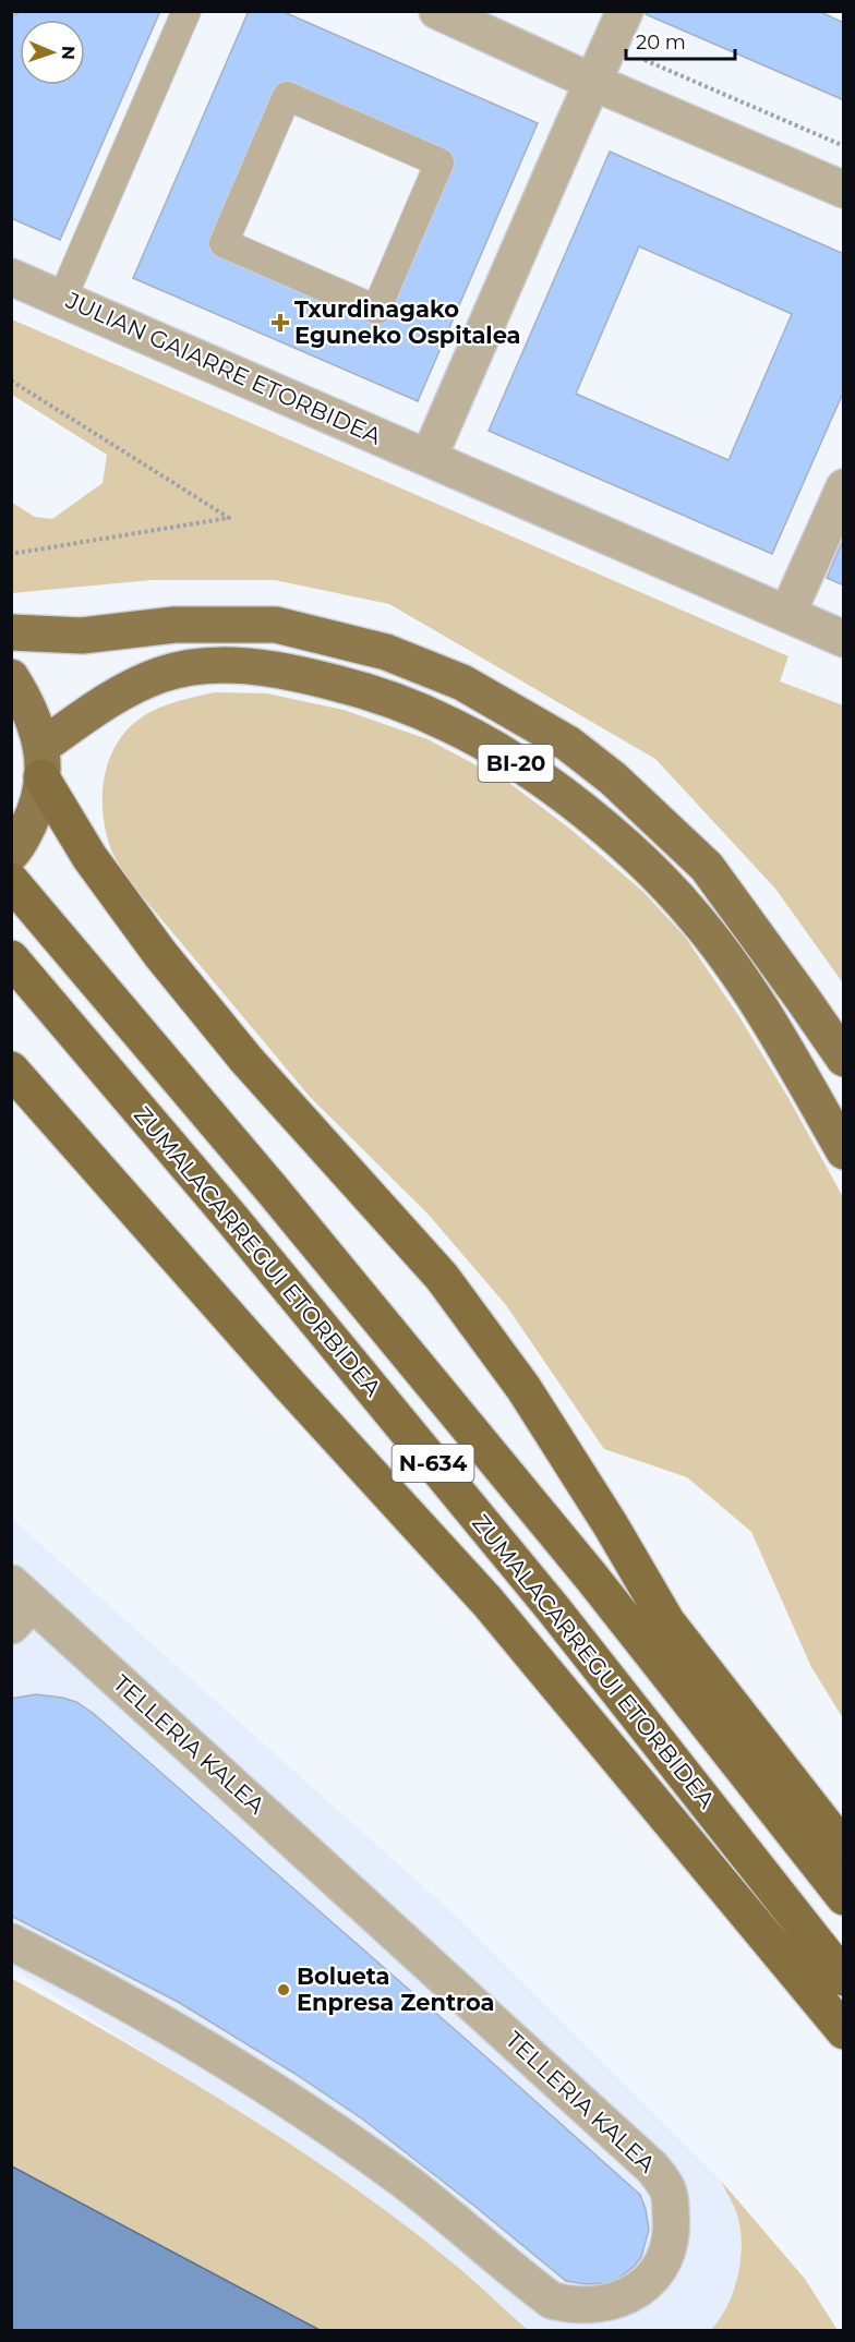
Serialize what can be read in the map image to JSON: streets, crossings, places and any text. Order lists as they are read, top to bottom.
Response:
{
  "streets": {
    "highway": ["ZUMALACARREGUI ETORBIDEA", "N-634"],
    "main road": ["BI-20"],
    "street": ["JULIAN GAIARRE ETORBIDEA", "TELLERIA KALEA"]
  },
  "places": {
    "health": ["Txurdinagako Eguneko Ospitalea"],
    "other": ["Bolueta Enpresa Zentroa"]
  },
  "scale_bar": "20 m",
  "north": "right"
}
